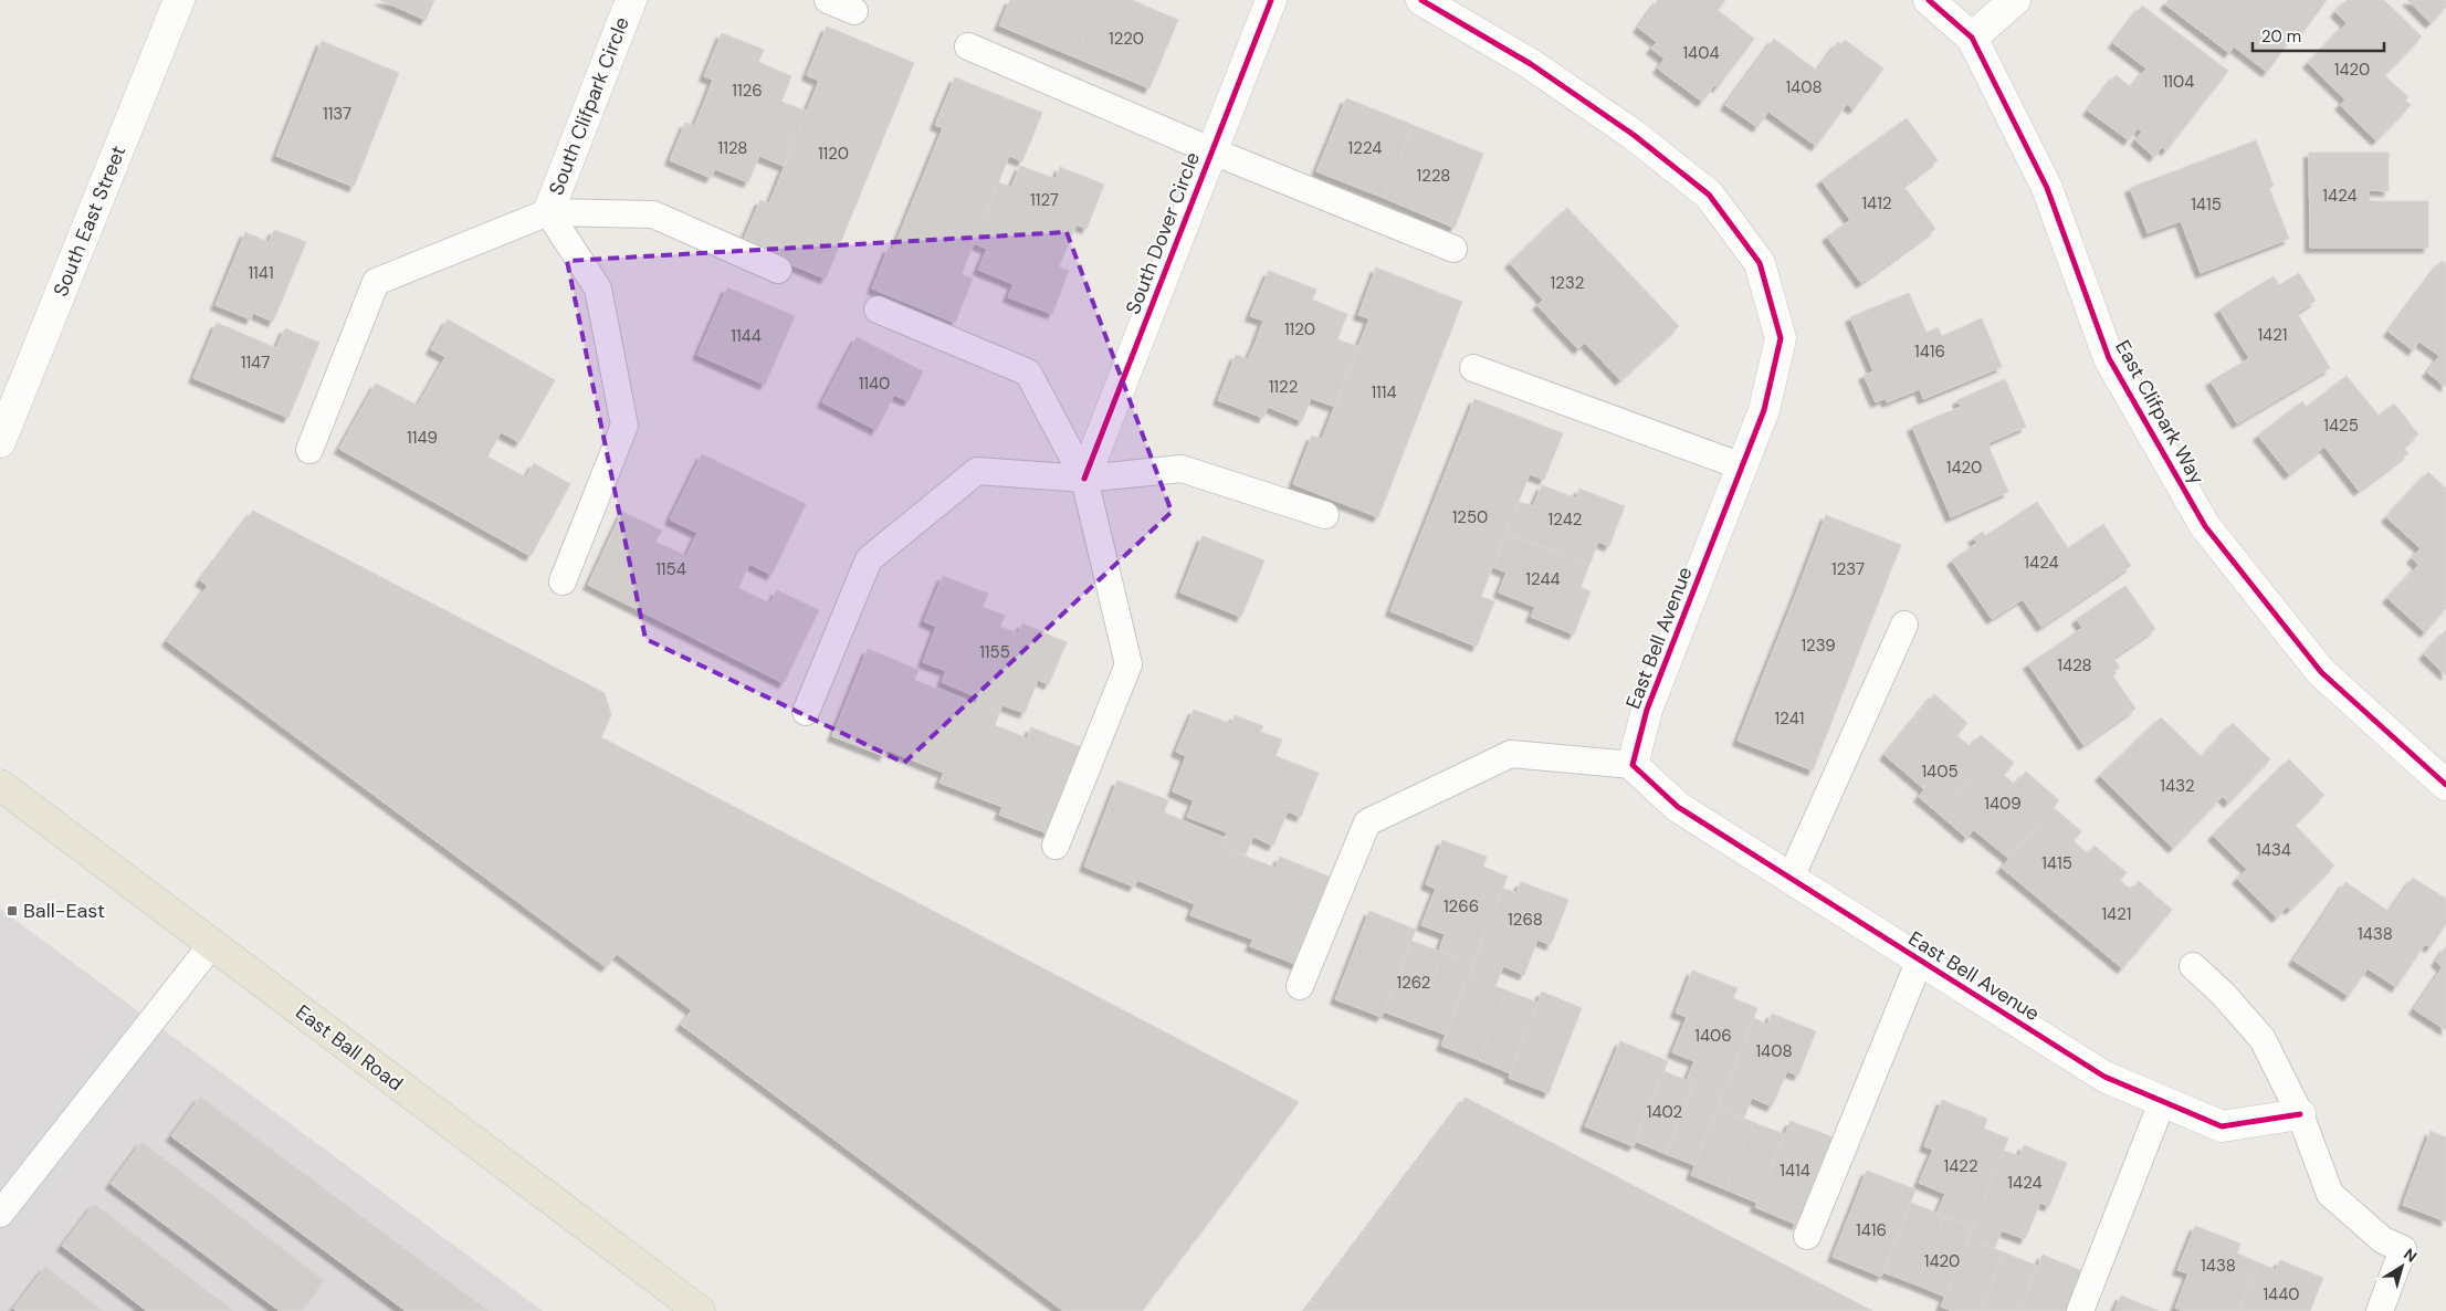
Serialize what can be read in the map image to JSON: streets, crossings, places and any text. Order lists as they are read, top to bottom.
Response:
{
  "streets": {
    "main road": ["East Ball Road"],
    "street": [
      "South Clifpark Circle",
      "South East Street",
      "South Dover Circle",
      "East Clifpark Way",
      "East Bell Avenue"
    ]
  },
  "places": {
    "transit": ["Ball-East"]
  },
  "house_numbers": [
    "1220",
    "1404",
    "1420",
    "1104",
    "1408",
    "1126",
    "1137",
    "1128",
    "1224",
    "1120",
    "1228",
    "1424",
    "1127",
    "1412",
    "1415",
    "1141",
    "1232",
    "1120",
    "1421",
    "1144",
    "1416",
    "1147",
    "1140",
    "1122",
    "1114",
    "1425",
    "1149",
    "1420",
    "1250",
    "1242",
    "1424",
    "1154",
    "1237",
    "1244",
    "1239",
    "1155",
    "1428",
    "1241",
    "1405",
    "1432",
    "1409",
    "1434",
    "1415",
    "1266",
    "1421",
    "1268",
    "1438",
    "1262",
    "1406",
    "1408",
    "1402",
    "1422",
    "1414",
    "1424",
    "1416",
    "1420",
    "1438",
    "1440"
  ],
  "scale_bar": "20 m",
  "north": "top right"
}
